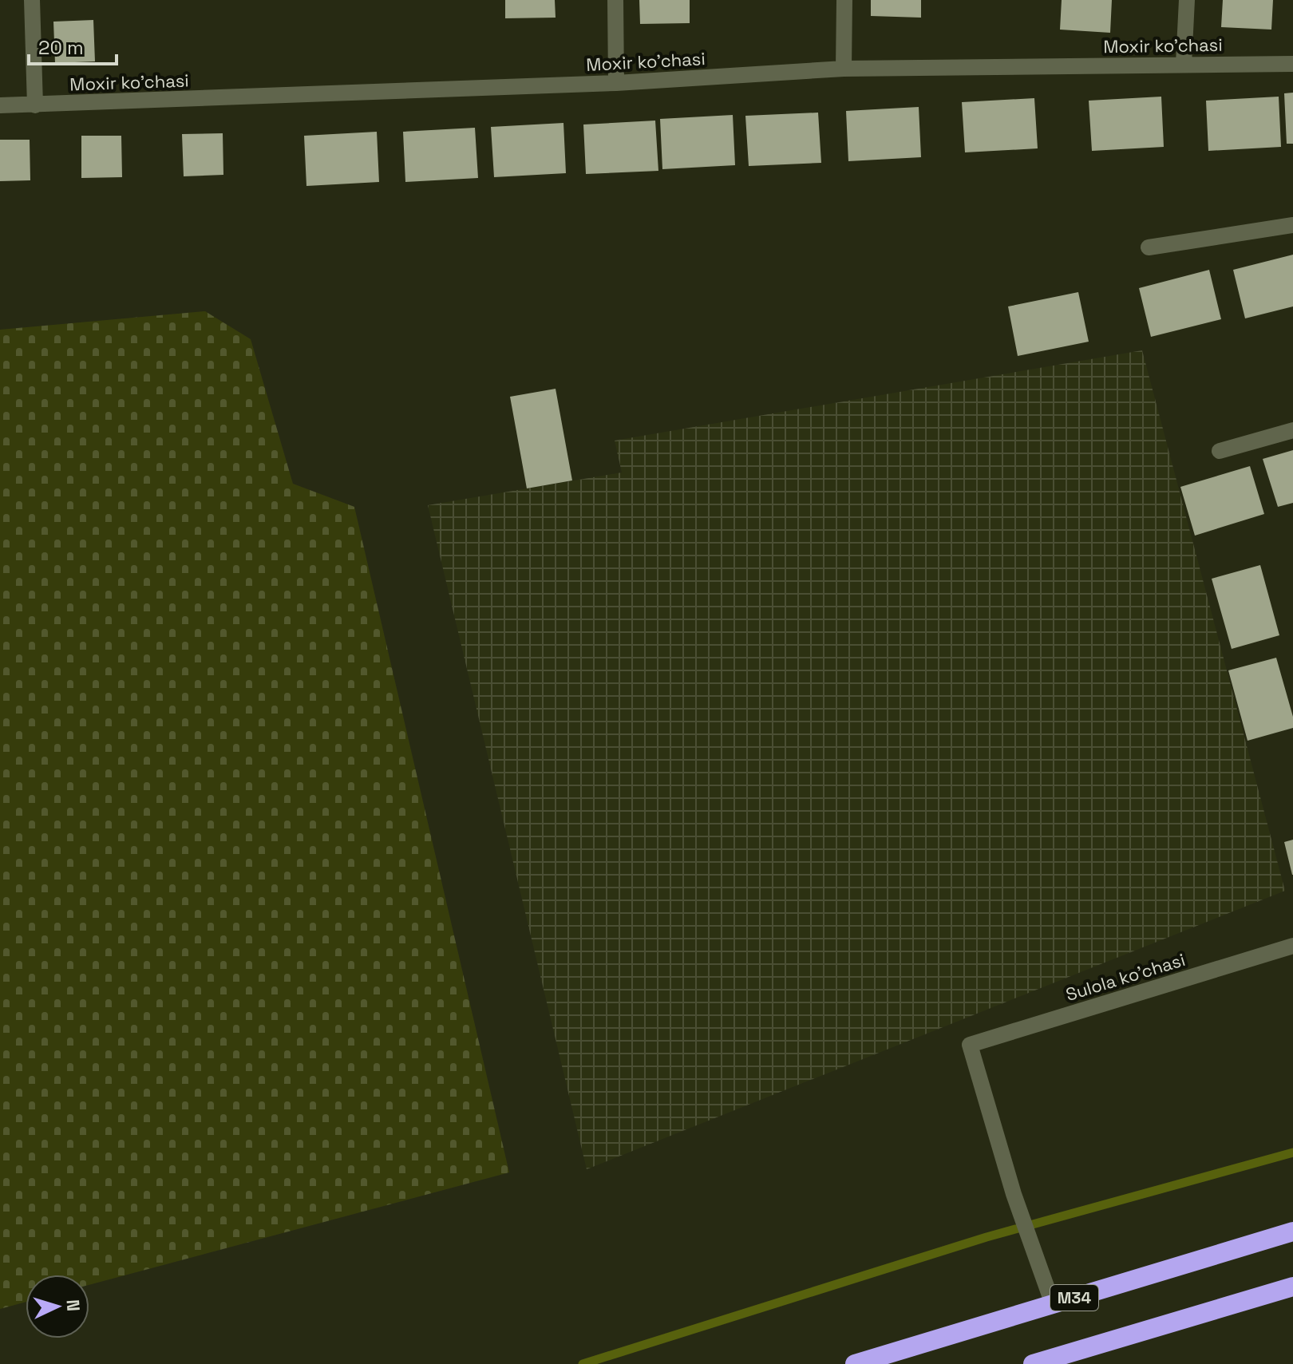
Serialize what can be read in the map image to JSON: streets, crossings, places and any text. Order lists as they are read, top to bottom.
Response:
{
  "streets": {
    "highway": ["M34"],
    "street": ["Moxir ko'chasi", "Sulola ko'chasi"]
  },
  "crossings": [
    ["Sulola ko'chasi", "M34"]
  ],
  "scale_bar": "20 m",
  "north": "right"
}
